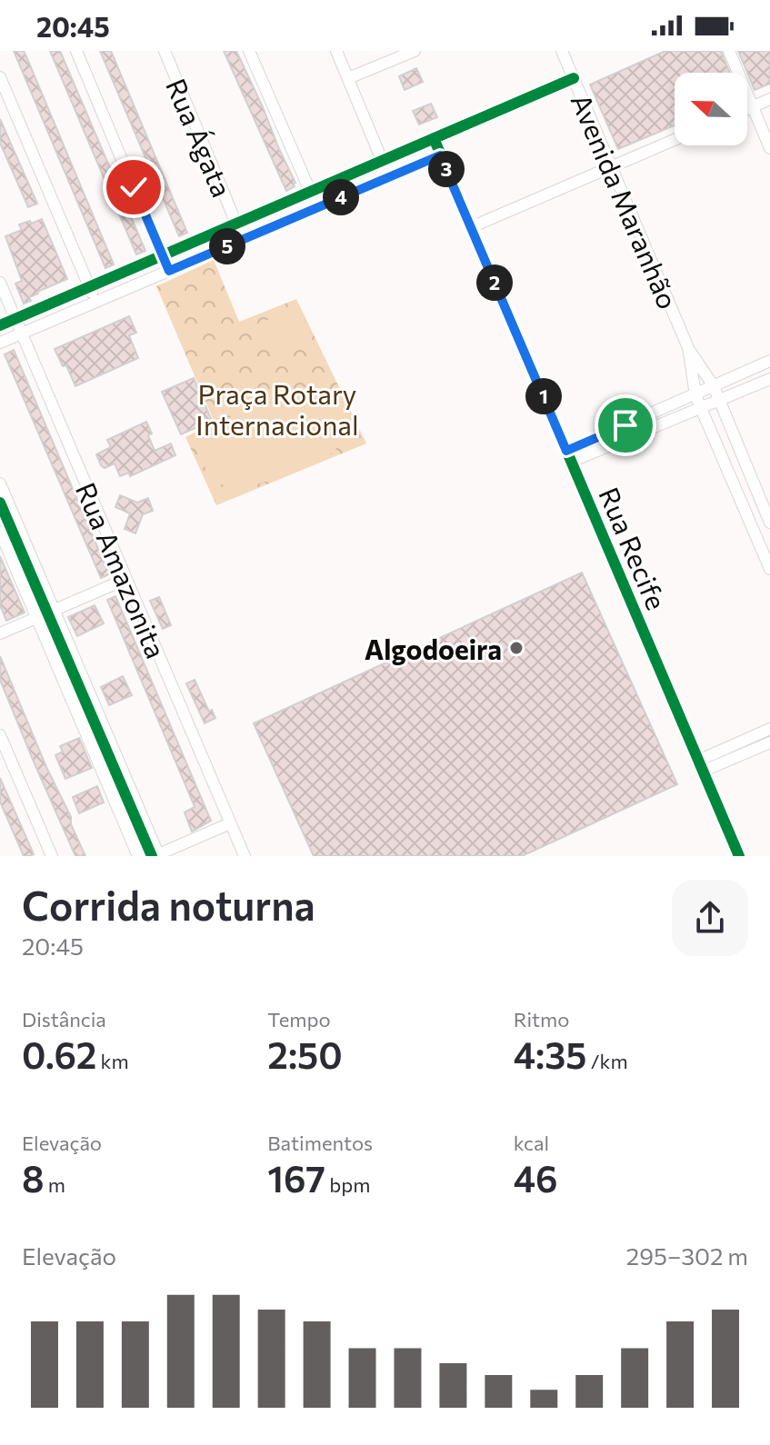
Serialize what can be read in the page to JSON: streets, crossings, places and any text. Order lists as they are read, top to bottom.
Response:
{
  "streets": {
    "street": [
      "Rua Ágata",
      "Avenida Maranhão",
      "Rua Recife",
      "Rua Amazonita"
    ]
  },
  "parks": ["Praça Rotary Internacional"],
  "places": ["Algodoeira"],
  "north": "left",
  "page": {
    "status": "20:45",
    "pins": [
      "3",
      "4",
      "5",
      "2",
      "1"
    ],
    "heading": ["Corrida noturna", "20:45"],
    "stats": [
      ["Distância", "0.62 km"],
      ["Tempo", "2:50"],
      ["Ritmo", "4:35 /km"],
      ["Elevação", "8 m"],
      ["Batimentos", "167 bpm"],
      ["kcal", "46"]
    ],
    "chart": ["Elevação", "295–302 m"]
  }
}
